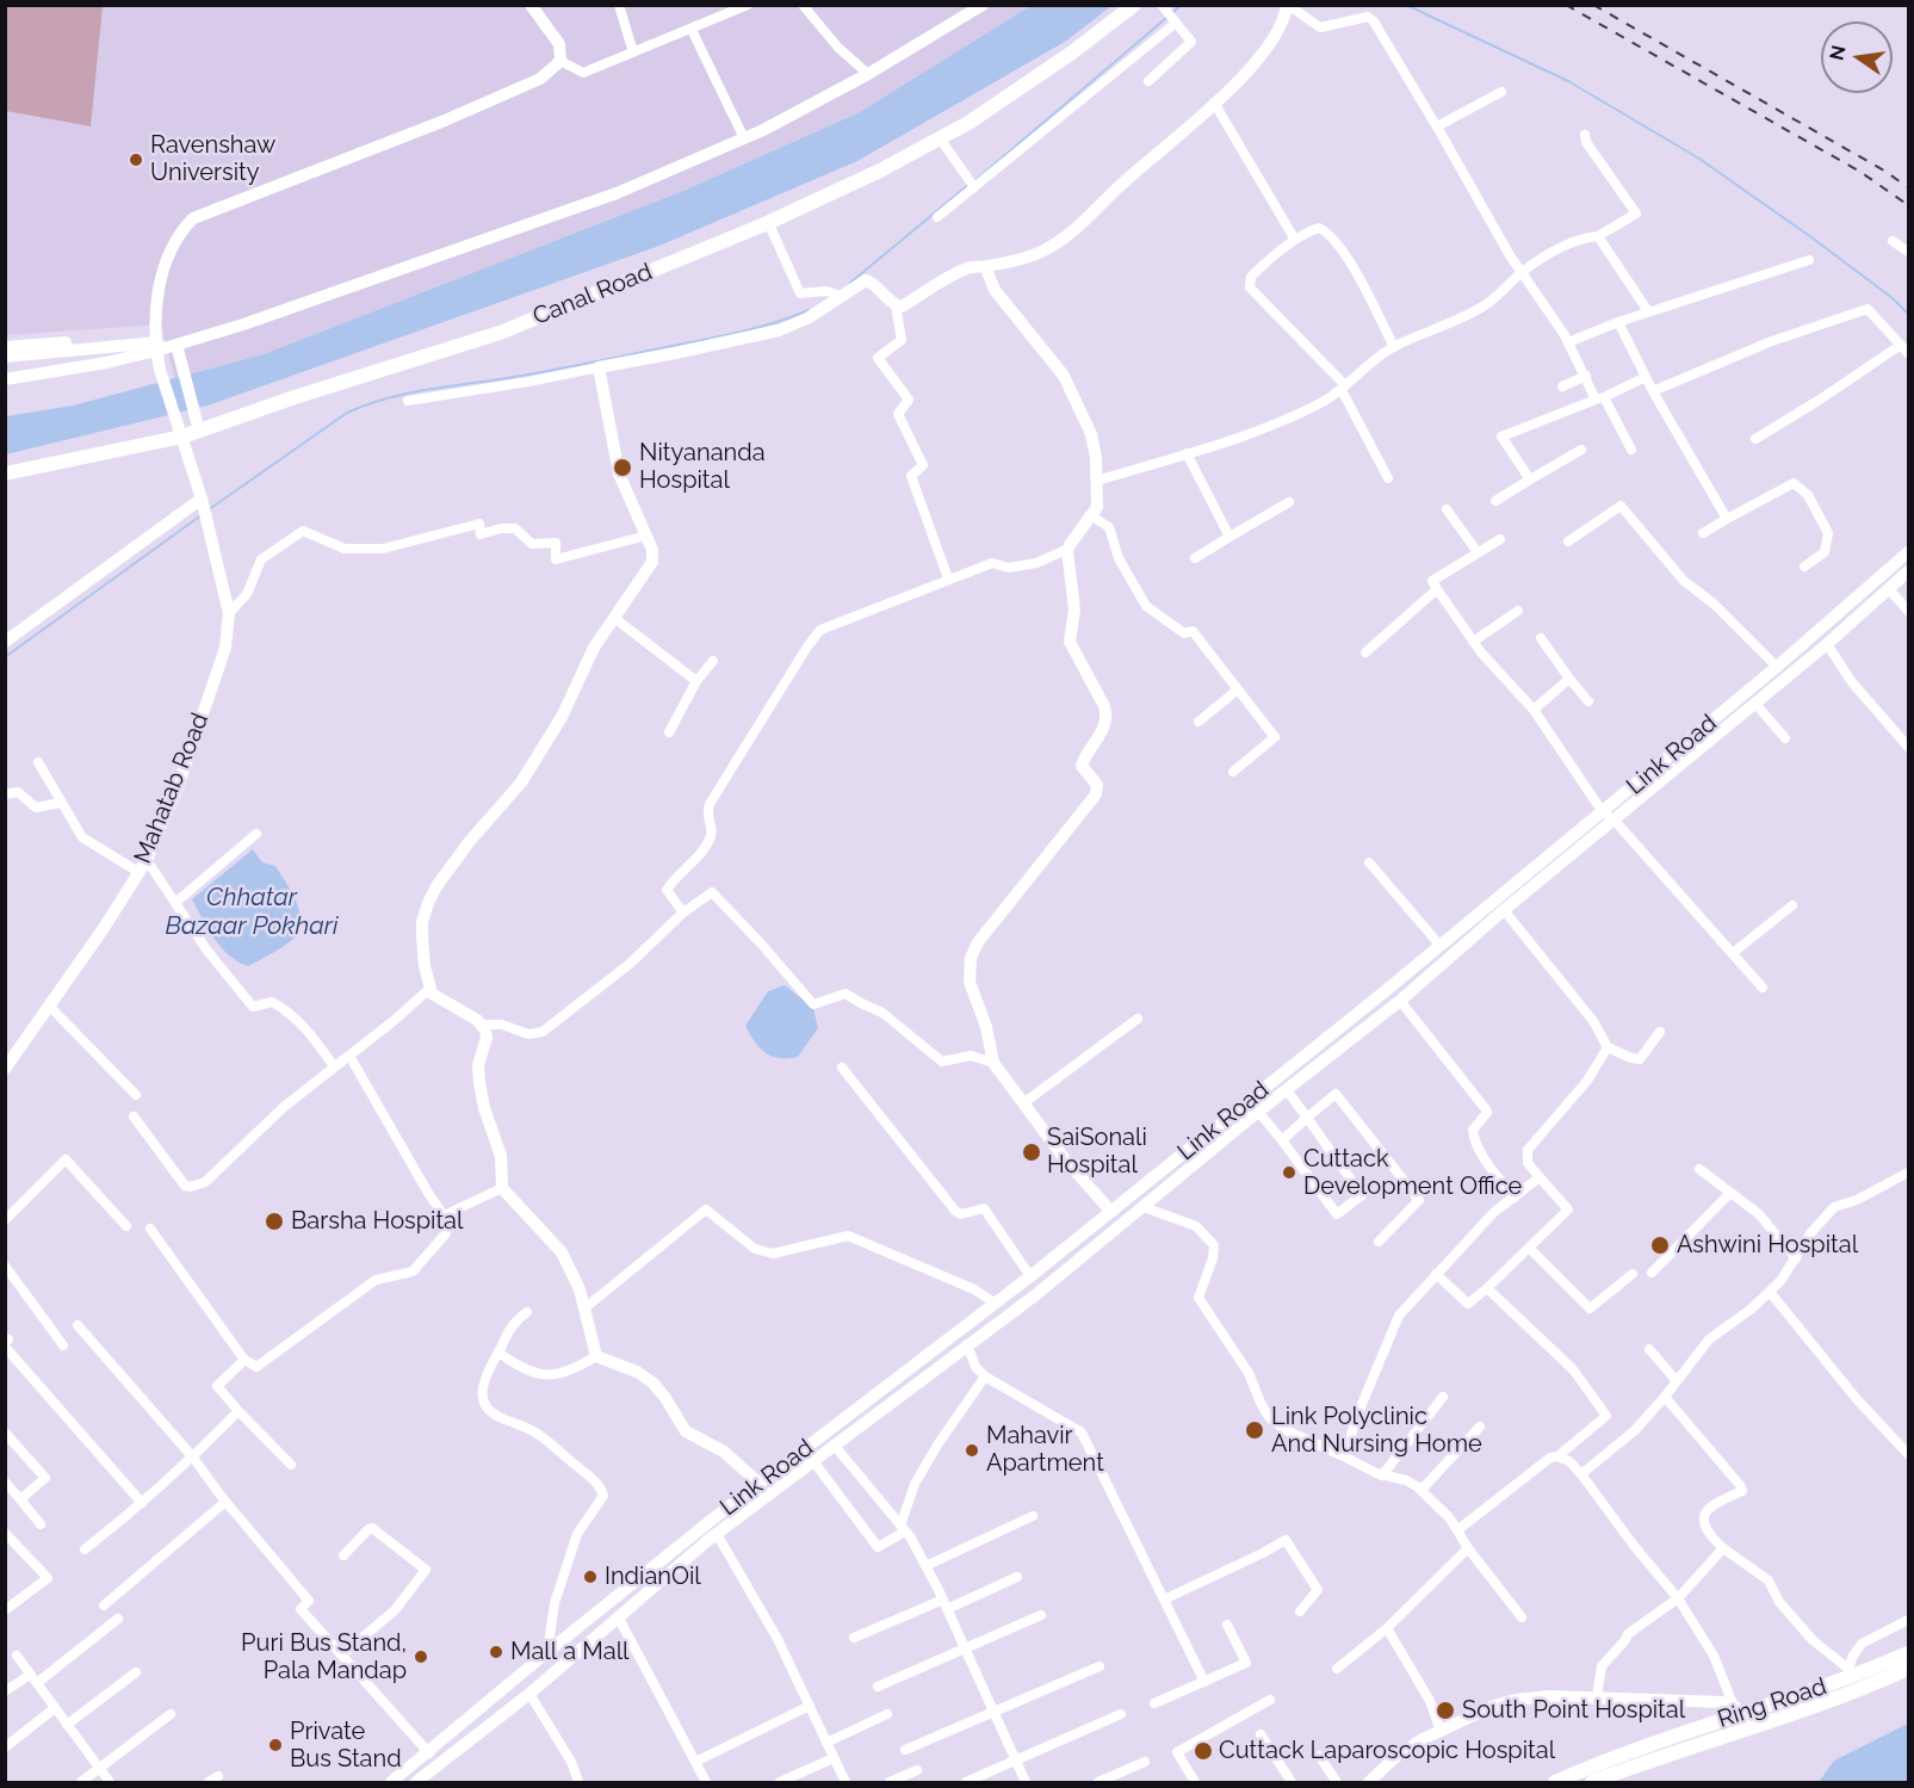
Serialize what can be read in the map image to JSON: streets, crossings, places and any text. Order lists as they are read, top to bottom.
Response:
{
  "streets": {
    "main road": [
      "Canal Road",
      "Link Road",
      "Mahatab Road",
      "Ring Road"
    ]
  },
  "crossings": [
    ["Canal Road", "Mahatab Road"]
  ],
  "water": ["Chhatar Bazaar Pokhari"],
  "places": [
    "Ravenshaw University",
    "Nityananda Hospital",
    "SaiSonali Hospital",
    "Cuttack Development Office",
    "Barsha Hospital",
    "Ashwini Hospital",
    "Link Polyclinic And Nursing Home",
    "Mahavir Apartment",
    "IndianOil",
    "Mall a Mall",
    "Puri Bus Stand, Pala Mandap",
    "South Point Hospital",
    "Private Bus Stand",
    "Cuttack Laparoscopic Hospital"
  ],
  "north": "left"
}
